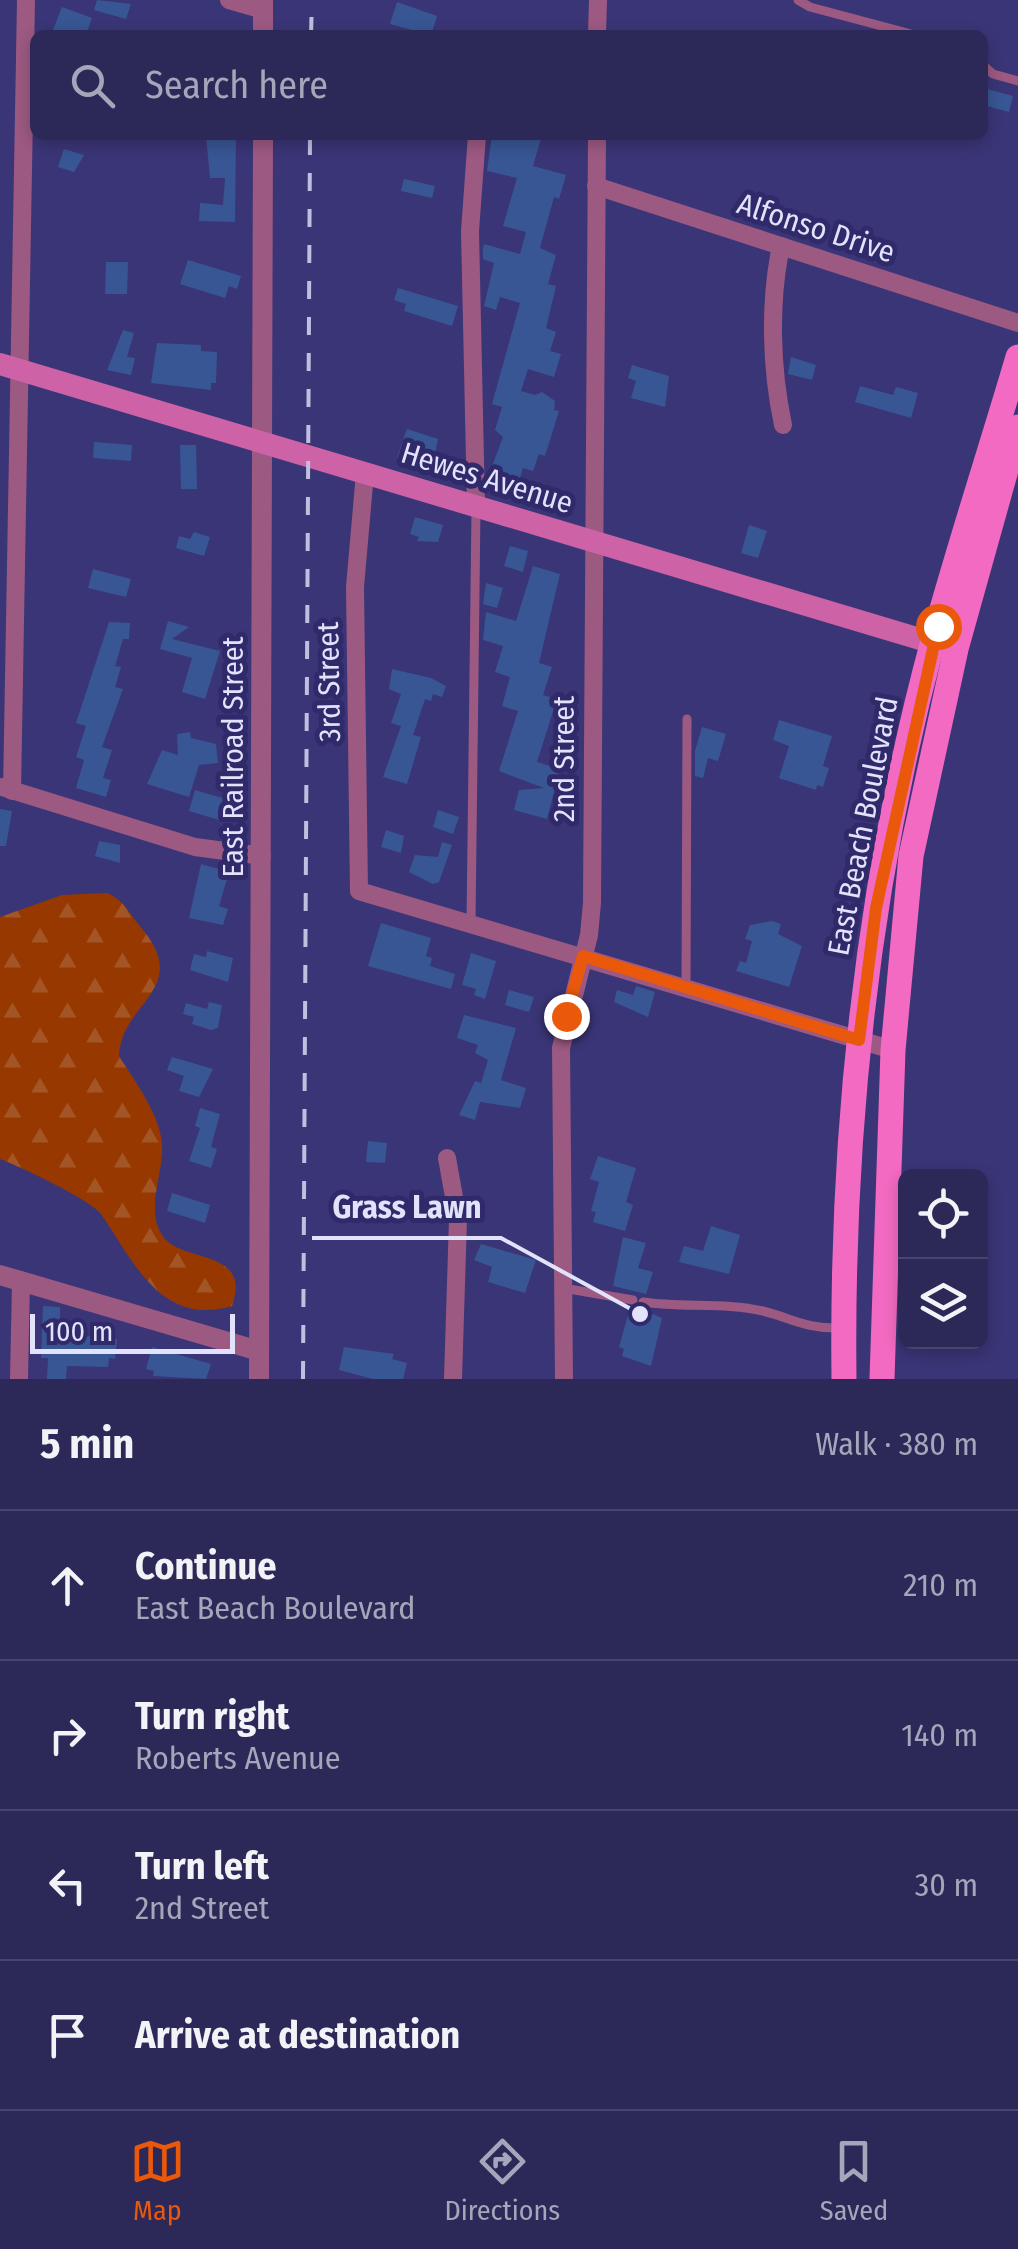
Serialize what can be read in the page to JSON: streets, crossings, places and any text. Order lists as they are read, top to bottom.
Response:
{
  "streets": {
    "main road": ["Hewes Avenue", "East Beach Boulevard"],
    "street": [
      "Alfonso Drive",
      "3rd Street",
      "East Railroad Street",
      "2nd Street"
    ]
  },
  "crossings": [
    ["Alfonso Drive", "2nd Street"],
    ["Hewes Avenue", "3rd Street"],
    ["Hewes Avenue", "East Railroad Street"],
    ["Hewes Avenue", "2nd Street"],
    ["Hewes Avenue", "East Beach Boulevard"]
  ],
  "places": ["Grass Lawn"],
  "scale_bar": "100 m",
  "page": {
    "search": "Search here",
    "scale": "100 m",
    "heading": ["5 min", "Walk · 380 m"],
    "list": [
      ["Continue", "East Beach Boulevard", "210 m"],
      ["Turn right", "Roberts Avenue", "140 m"],
      ["Turn left", "2nd Street", "30 m"],
      "Arrive at destination"
    ],
    "nav": ["Map", "Directions", "Saved"]
  }
}
